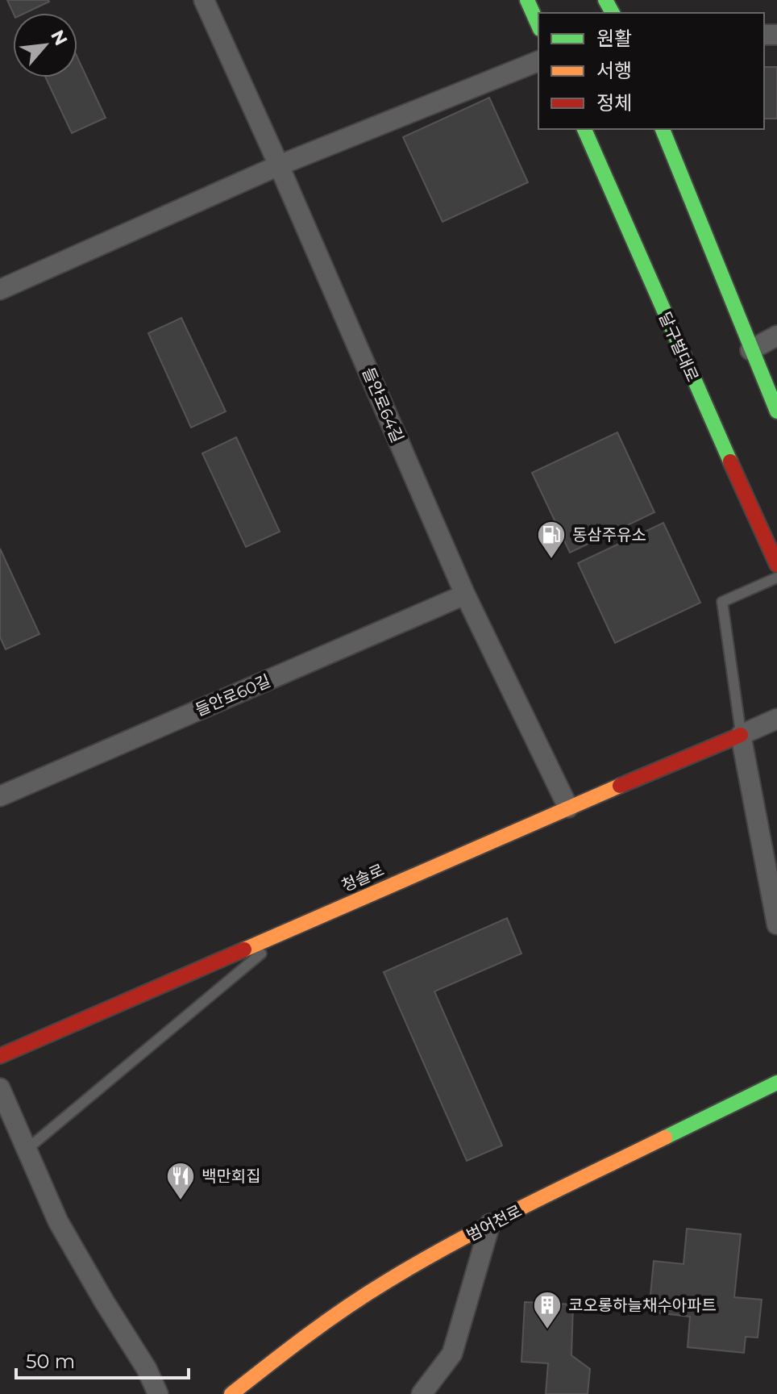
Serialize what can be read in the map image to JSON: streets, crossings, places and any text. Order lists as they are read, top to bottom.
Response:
{
  "streets": {
    "main road": ["달구벌대로", "청솔로", "범어천로"],
    "street": ["들안로64길", "들안로60길"]
  },
  "crossings": [
    ["들안로64길", "들안로60길"],
    ["들안로64길", "청솔로"]
  ],
  "places": {
    "fuel station": ["동삼주유소"],
    "restaurant": ["백만회집"],
    "building": ["코오롱하늘채수아파트"]
  },
  "legend": ["원활", "서행", "정체"],
  "scale_bar": "50 m",
  "north": "top right"
}
